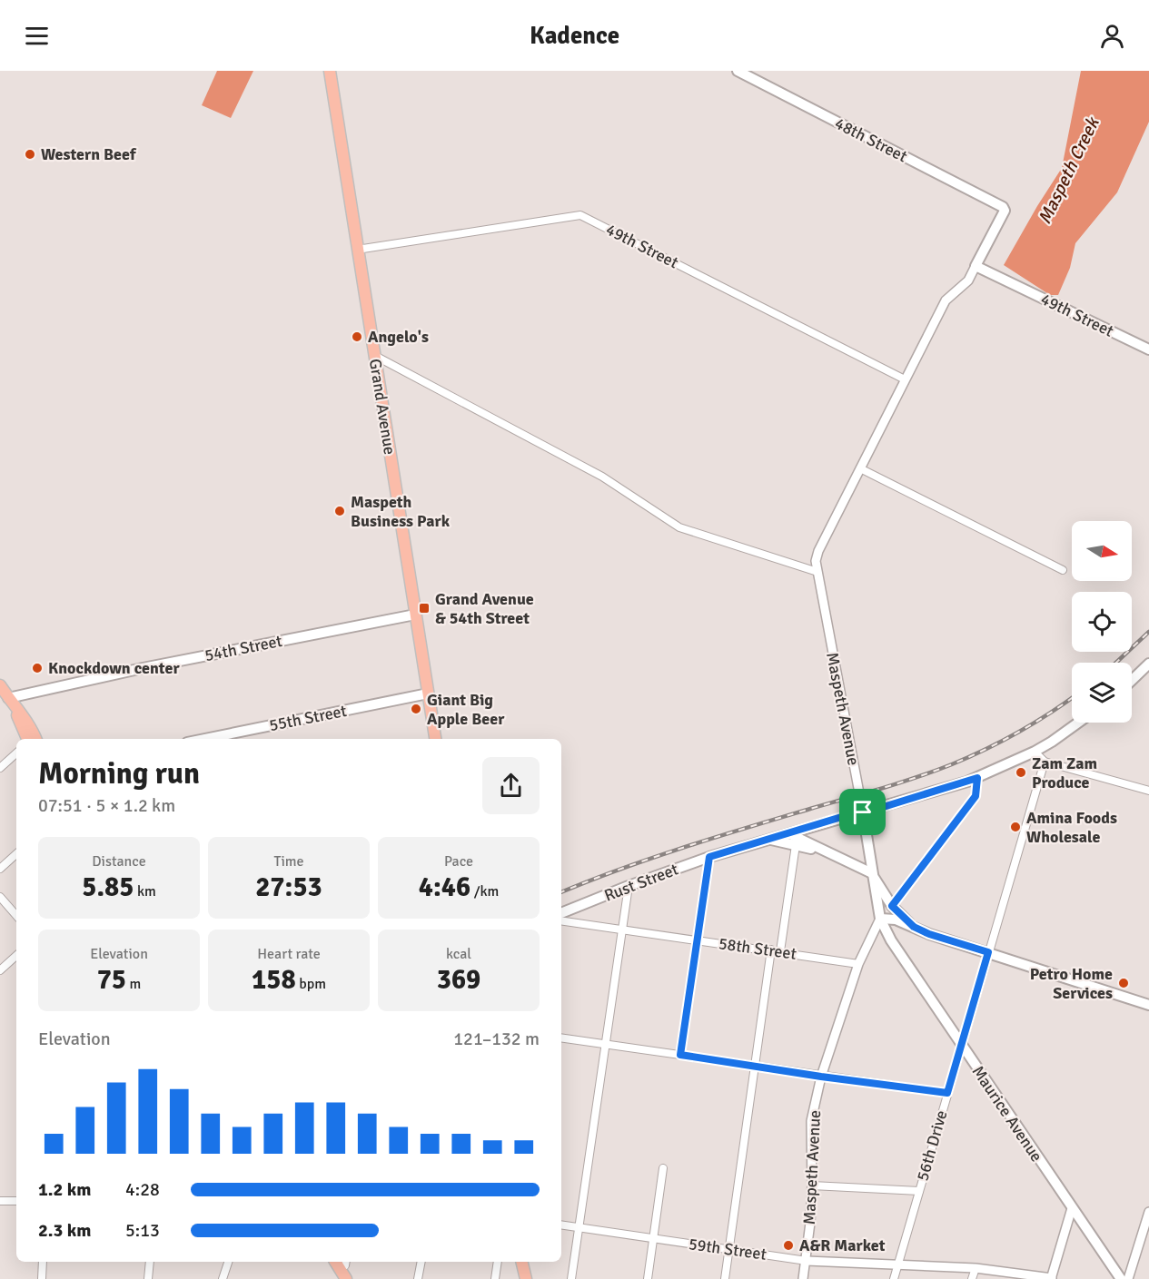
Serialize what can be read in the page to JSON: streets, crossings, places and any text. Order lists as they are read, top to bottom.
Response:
{
  "streets": {
    "main road": [
      "48th Street",
      "49th Street",
      "Grand Avenue",
      "54th Street",
      "Maspeth Avenue",
      "55th Street",
      "Rust Street",
      "Maurice Avenue"
    ],
    "street": ["58th Street", "56th Drive", "59th Street"]
  },
  "crossings": [
    ["48th Street", "Maspeth Avenue"],
    ["49th Street", "Grand Avenue"],
    ["49th Street", "Maspeth Avenue"],
    ["Grand Avenue", "54th Street"],
    ["Grand Avenue", "55th Street"],
    ["Maspeth Avenue", "Rust Street"],
    ["Maspeth Avenue", "58th Street"],
    ["Maspeth Avenue", "Maurice Avenue"],
    ["Maspeth Avenue", "59th Street"],
    ["Maurice Avenue", "56th Drive"],
    ["56th Drive", "59th Street"]
  ],
  "water": ["Maspeth Creek"],
  "places": {
    "other": [
      "Western Beef",
      "Angelo's",
      "Maspeth Business Park",
      "Knockdown center",
      "Giant Big Apple Beer",
      "Zam Zam Produce",
      "Amina Foods Wholesale",
      "Petro Home Services",
      "A&R Market"
    ],
    "transit": ["Grand Avenue & 54th Street"]
  },
  "north": "right",
  "page": {
    "header": "Kadence",
    "heading": ["Morning run", "07:51 · 5 × 1.2 km"],
    "stats": [
      ["Distance", "5.85 km"],
      ["Time", "27:53"],
      ["Pace", "4:46 /km"],
      ["Elevation", "75 m"],
      ["Heart rate", "158 bpm"],
      ["kcal", "369"]
    ],
    "chart": ["Elevation", "121–132 m"],
    "list": [
      {
        "name": "1.2 km",
        "note": "4:28"
      },
      {
        "name": "2.3 km",
        "note": "5:13"
      }
    ]
  }
}
